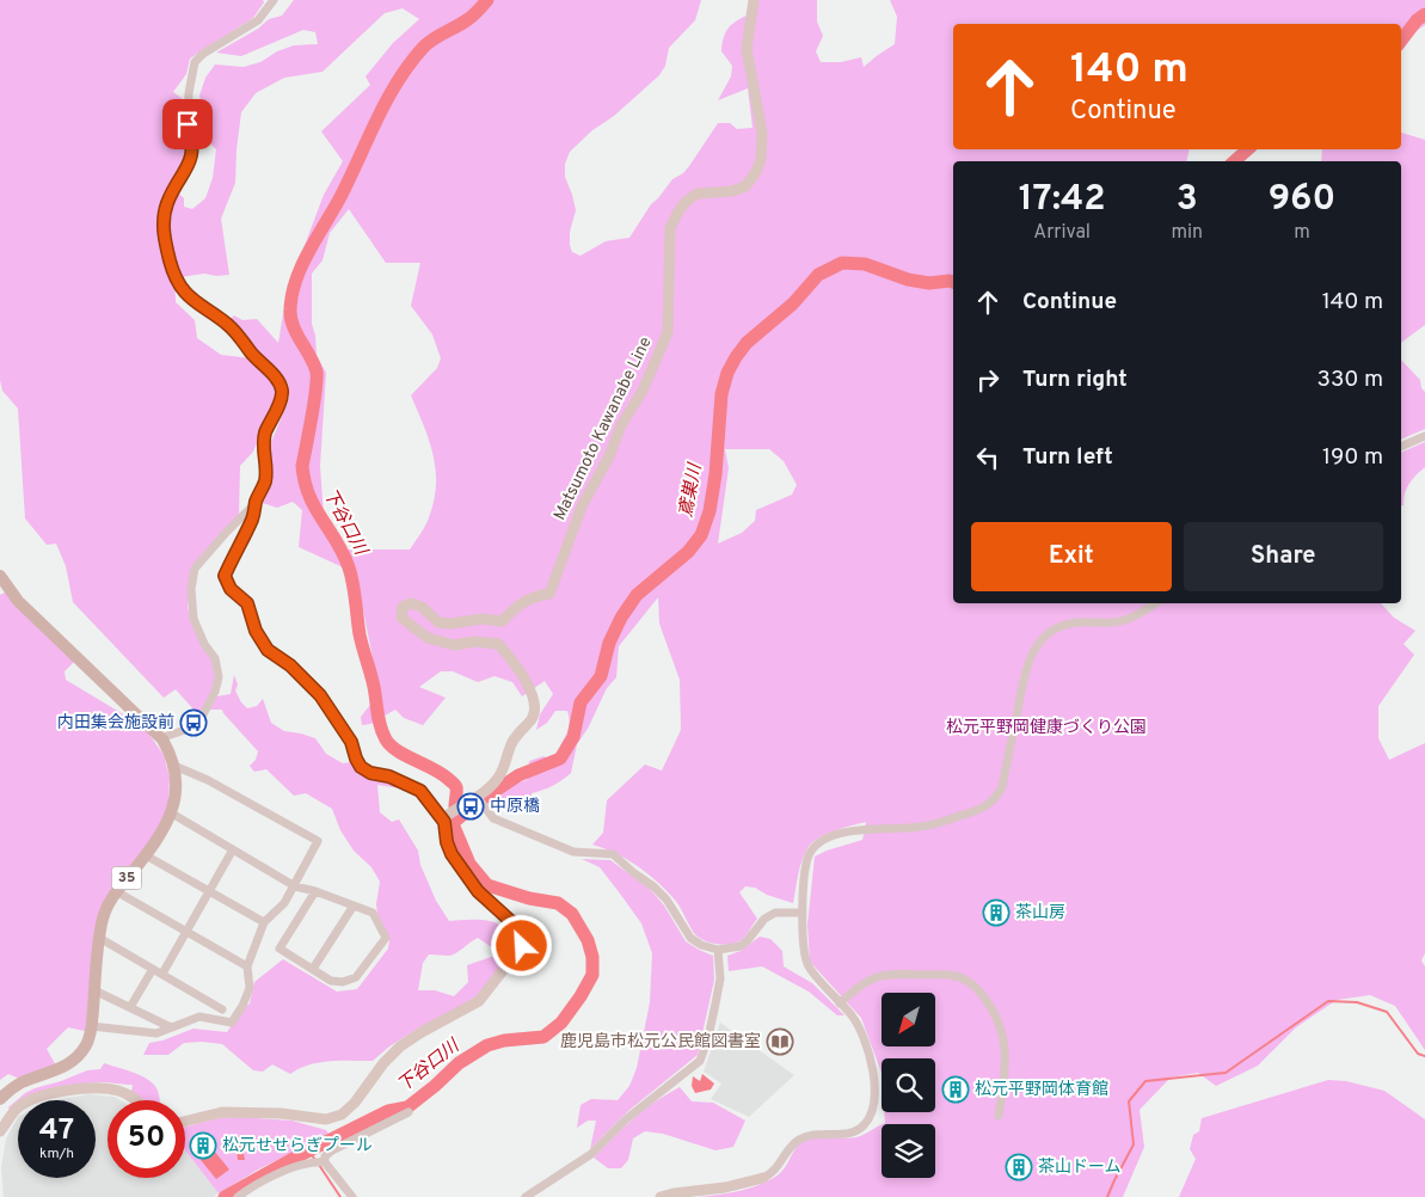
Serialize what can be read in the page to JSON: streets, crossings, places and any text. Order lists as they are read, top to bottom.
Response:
{
  "streets": {
    "main road": ["Matsumoto Kawanabe Line", "35"]
  },
  "water": ["鳶巣川", "下谷口川"],
  "parks": ["松元平野岡健康づくり公園"],
  "places": {
    "bus stop": ["内田集会施設前", "中原橋"],
    "building": [
      "茶山房",
      "松元平野岡体育館",
      "松元せせらぎプール",
      "茶山ドーム"
    ],
    "library": ["鹿児島市松元公民館図書室"]
  },
  "north": "bottom left",
  "page": {
    "turn": ["140 m", "Continue"],
    "eta": [
      "17:42",
      "Arrival",
      "3",
      "min",
      "960",
      "m"
    ],
    "list": [
      {
        "name": "Continue",
        "value": "140 m"
      },
      {
        "name": "Turn right",
        "value": "330 m"
      },
      {
        "name": "Turn left",
        "value": "190 m"
      }
    ],
    "buttons": ["Exit", "Share"],
    "speed": "47 km/h",
    "limit": "50"
  }
}
